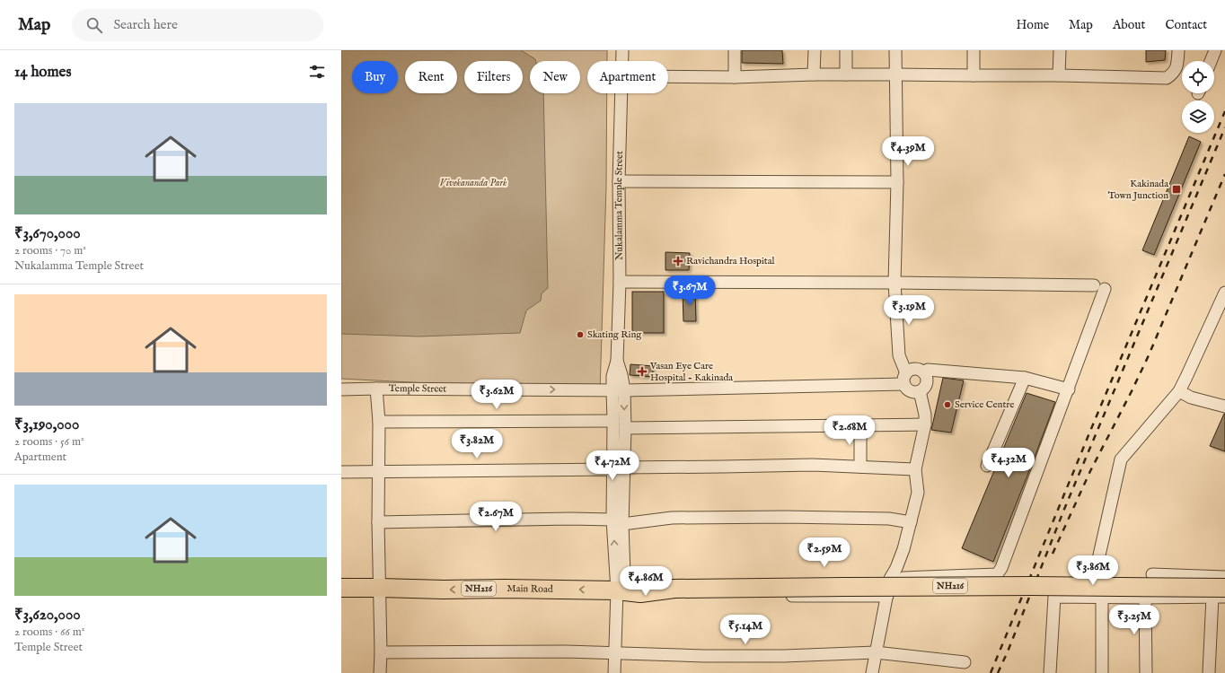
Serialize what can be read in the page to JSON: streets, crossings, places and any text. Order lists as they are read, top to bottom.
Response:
{
  "streets": {
    "highway": ["NH216", "Main Road"],
    "street": ["Nukalamma Temple Street", "Temple Street"]
  },
  "crossings": [
    ["Nukalamma Temple Street", "Temple Street"],
    ["Nukalamma Temple Street", "NH216"],
    ["Nukalamma Temple Street", "Main Road"],
    ["NH216", "Main Road"]
  ],
  "one_way": ["Main Road"],
  "parks": ["Vivekananda Park"],
  "places": {
    "transit": ["Kakinada Town Junction"],
    "health": ["Ravichandra Hospital", "Vasan Eye Care Hospital - Kakinada"],
    "other": ["Skating Ring", "Service Centre"]
  },
  "page": {
    "header": "Map",
    "search": "Search here",
    "nav": [
      "Home",
      "Map",
      "About",
      "Contact"
    ],
    "heading": "14 homes",
    "chip": [
      "Buy",
      "Rent",
      "Filters",
      "New",
      "Apartment"
    ],
    "list": [
      {
        "name": "₹3,670,000",
        "note": "2 rooms · 70 m² · Nukalamma Temple Street"
      },
      {
        "name": "₹3,190,000",
        "note": "2 rooms · 56 m² · Apartment"
      },
      {
        "name": "₹3,620,000",
        "note": "2 rooms · 66 m² · Temple Street"
      }
    ],
    "price": [
      "₹4.39M",
      "₹3.67M",
      "₹3.19M",
      "₹3.62M",
      "₹2.68M",
      "₹3.82M",
      "₹4.32M",
      "₹4.72M",
      "₹2.67M",
      "₹2.59M",
      "₹3.86M",
      "₹4.86M",
      "₹3.25M",
      "₹5.14M"
    ]
  }
}
